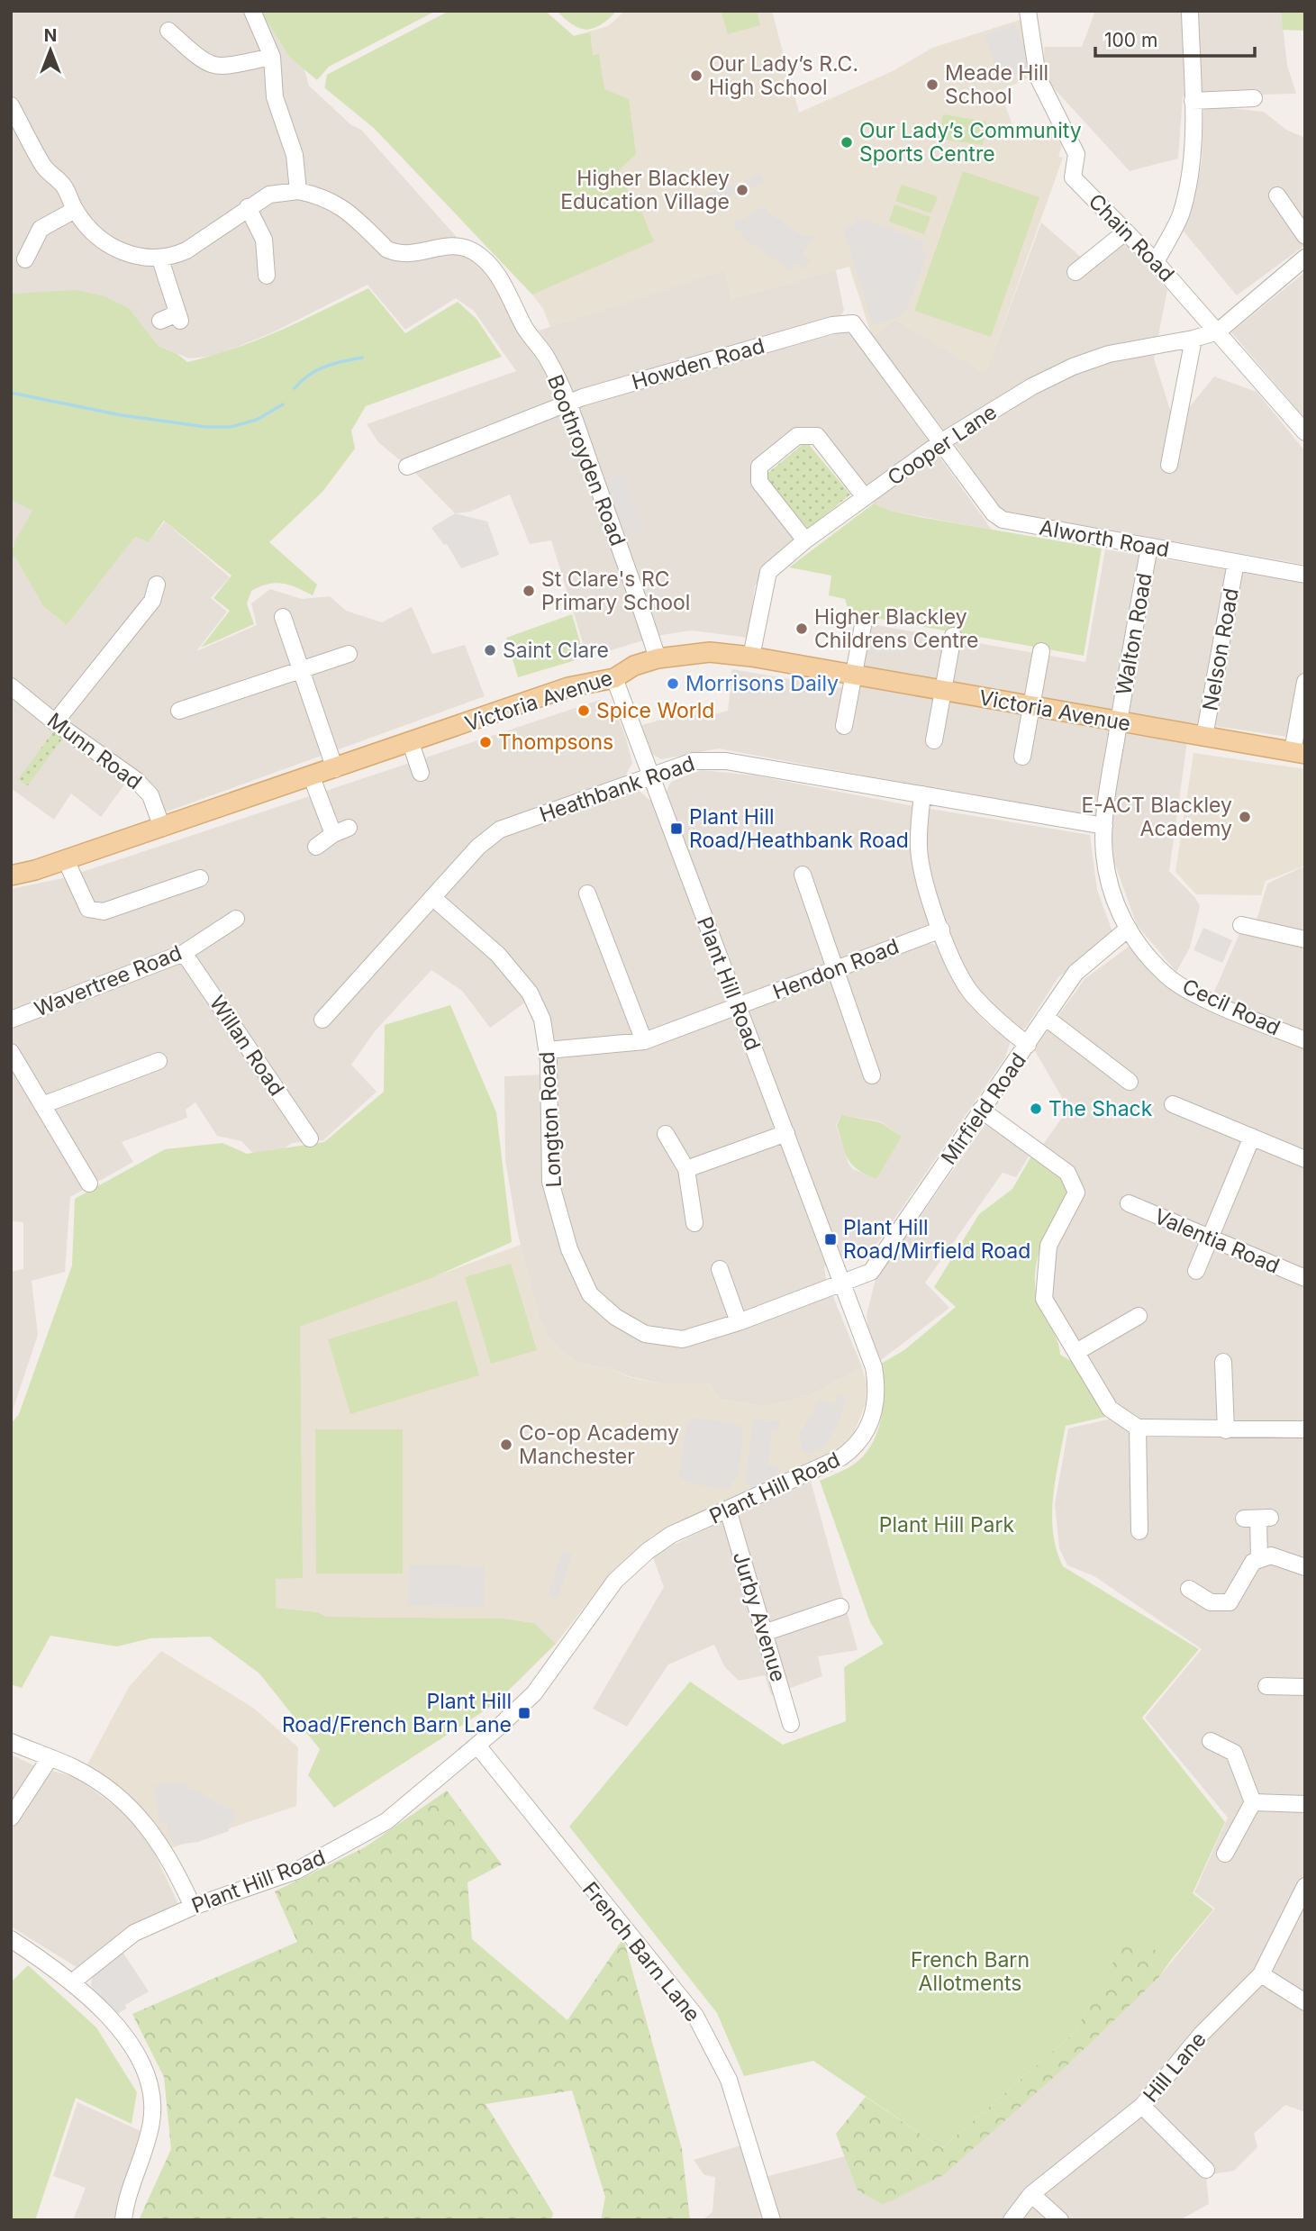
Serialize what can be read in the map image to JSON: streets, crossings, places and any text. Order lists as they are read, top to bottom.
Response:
{
  "streets": {
    "main road": ["Victoria Avenue"],
    "street": [
      "Chain Road",
      "Howden Road",
      "Cooper Lane",
      "Boothroyden Road",
      "Alworth Road",
      "Walton Road",
      "Nelson Road",
      "Munn Road",
      "Heathbank Road",
      "Hendon Road",
      "Wavertree Road",
      "Plant Hill Road",
      "Cecil Road",
      "Willan Road",
      "Mirfield Road",
      "Longton Road",
      "Valentia Road",
      "Jurby Avenue",
      "French Barn Lane",
      "Hill Lane"
    ]
  },
  "crossings": [
    ["Chain Road", "Cooper Lane"],
    ["Howden Road", "Cooper Lane"],
    ["Howden Road", "Boothroyden Road"],
    ["Howden Road", "Alworth Road"],
    ["Cooper Lane", "Alworth Road"],
    ["Cooper Lane", "Victoria Avenue"],
    ["Boothroyden Road", "Victoria Avenue"],
    ["Alworth Road", "Walton Road"],
    ["Alworth Road", "Nelson Road"],
    ["Walton Road", "Victoria Avenue"],
    ["Walton Road", "Cecil Road"],
    ["Nelson Road", "Victoria Avenue"],
    ["Victoria Avenue", "Munn Road"],
    ["Victoria Avenue", "Plant Hill Road"],
    ["Victoria Avenue", "Cecil Road"],
    ["Heathbank Road", "Plant Hill Road"],
    ["Heathbank Road", "Cecil Road"],
    ["Heathbank Road", "Longton Road"],
    ["Hendon Road", "Plant Hill Road"],
    ["Hendon Road", "Longton Road"],
    ["Wavertree Road", "Willan Road"],
    ["Plant Hill Road", "Mirfield Road"],
    ["Plant Hill Road", "Longton Road"],
    ["Plant Hill Road", "Jurby Avenue"],
    ["Plant Hill Road", "French Barn Lane"],
    ["Cecil Road", "Mirfield Road"],
    ["Mirfield Road", "Longton Road"]
  ],
  "parks": ["Plant Hill Park", "French Barn Allotments"],
  "places": {
    "other": [
      "Our Lady’s R.C. High School",
      "Meade Hill School",
      "Our Lady’s Community Sports Centre",
      "Higher Blackley Education Village",
      "St Clare's RC Primary School",
      "Higher Blackley Childrens Centre",
      "Saint Clare",
      "Morrisons Daily",
      "Spice World",
      "Thompsons",
      "E-ACT Blackley Academy",
      "The Shack",
      "Co-op Academy Manchester"
    ],
    "transit": ["Plant Hill Road/Heathbank Road", "Plant Hill Road/Mirfield Road", "Plant Hill Road/French Barn Lane"]
  },
  "scale_bar": "100 m",
  "north": "top"
}
